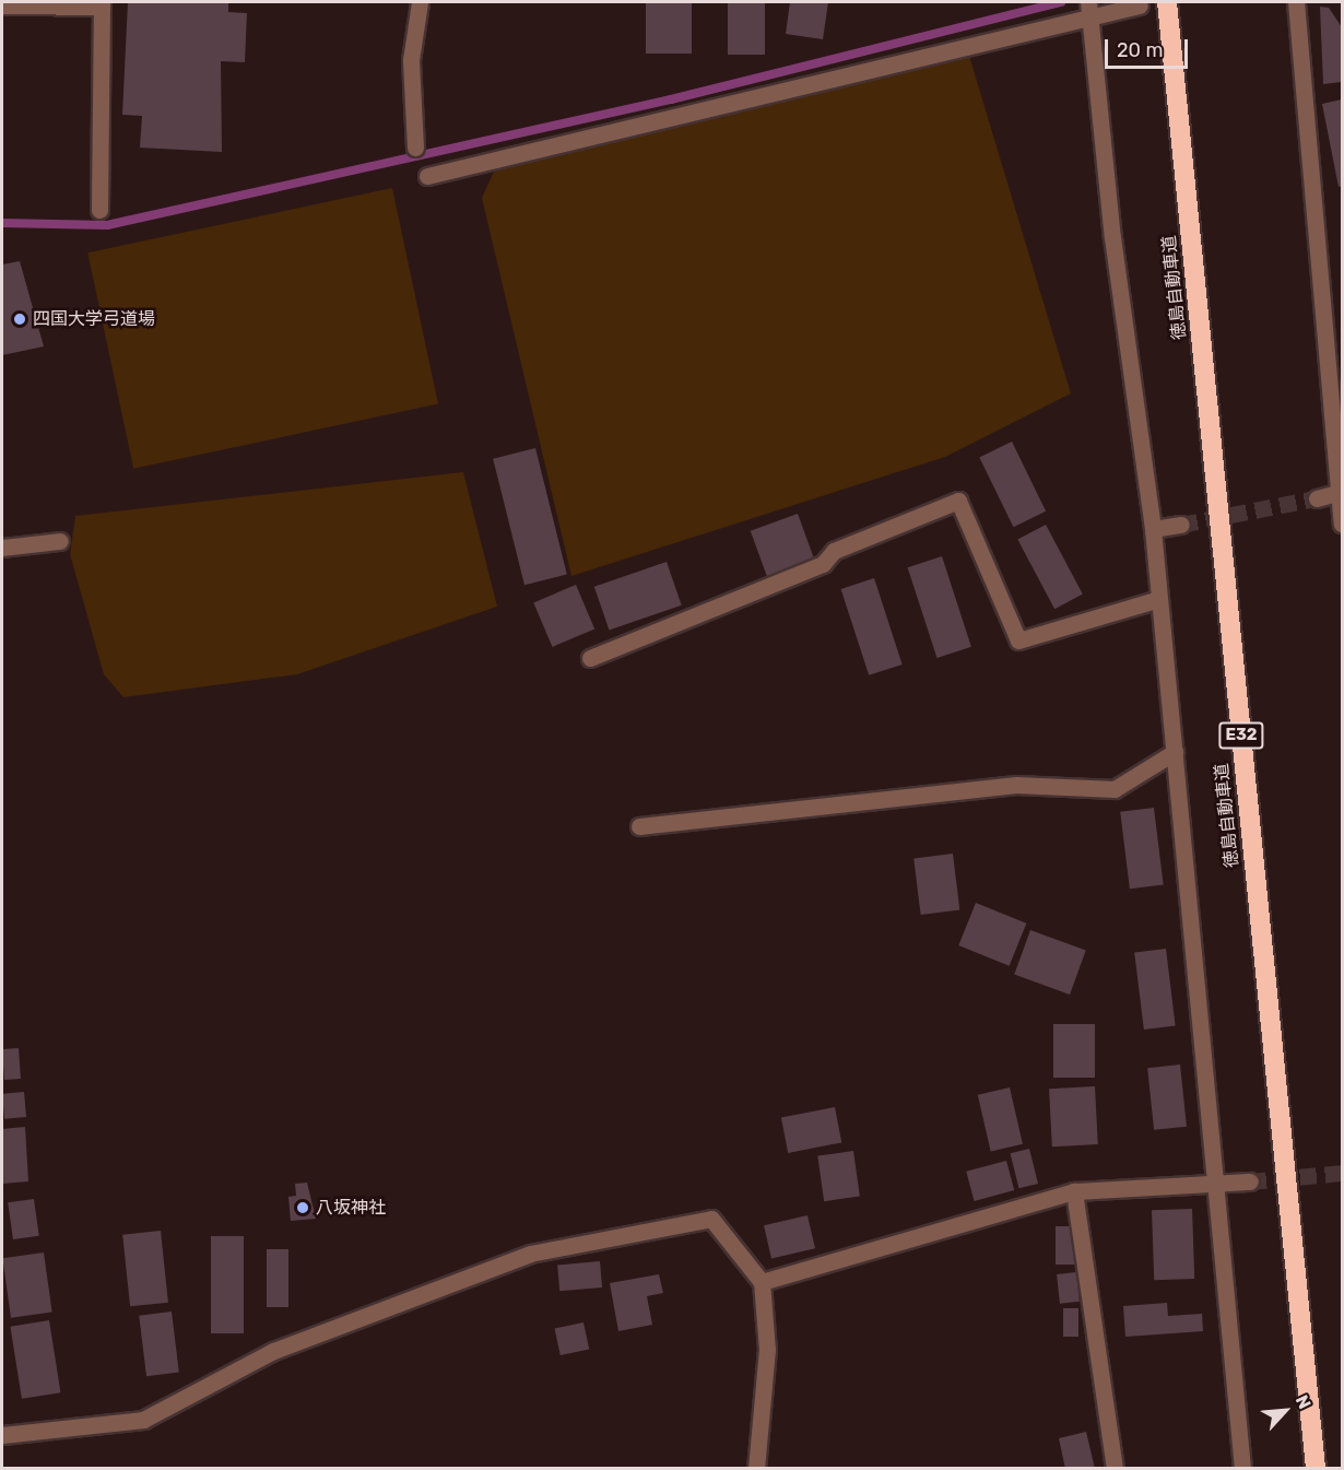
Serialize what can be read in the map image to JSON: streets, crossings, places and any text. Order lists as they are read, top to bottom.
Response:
{
  "streets": {
    "highway": ["徳島自動車道", "E32"]
  },
  "places": ["四国大学弓道場", "八坂神社"],
  "scale_bar": "20 m",
  "north": "top right"
}
